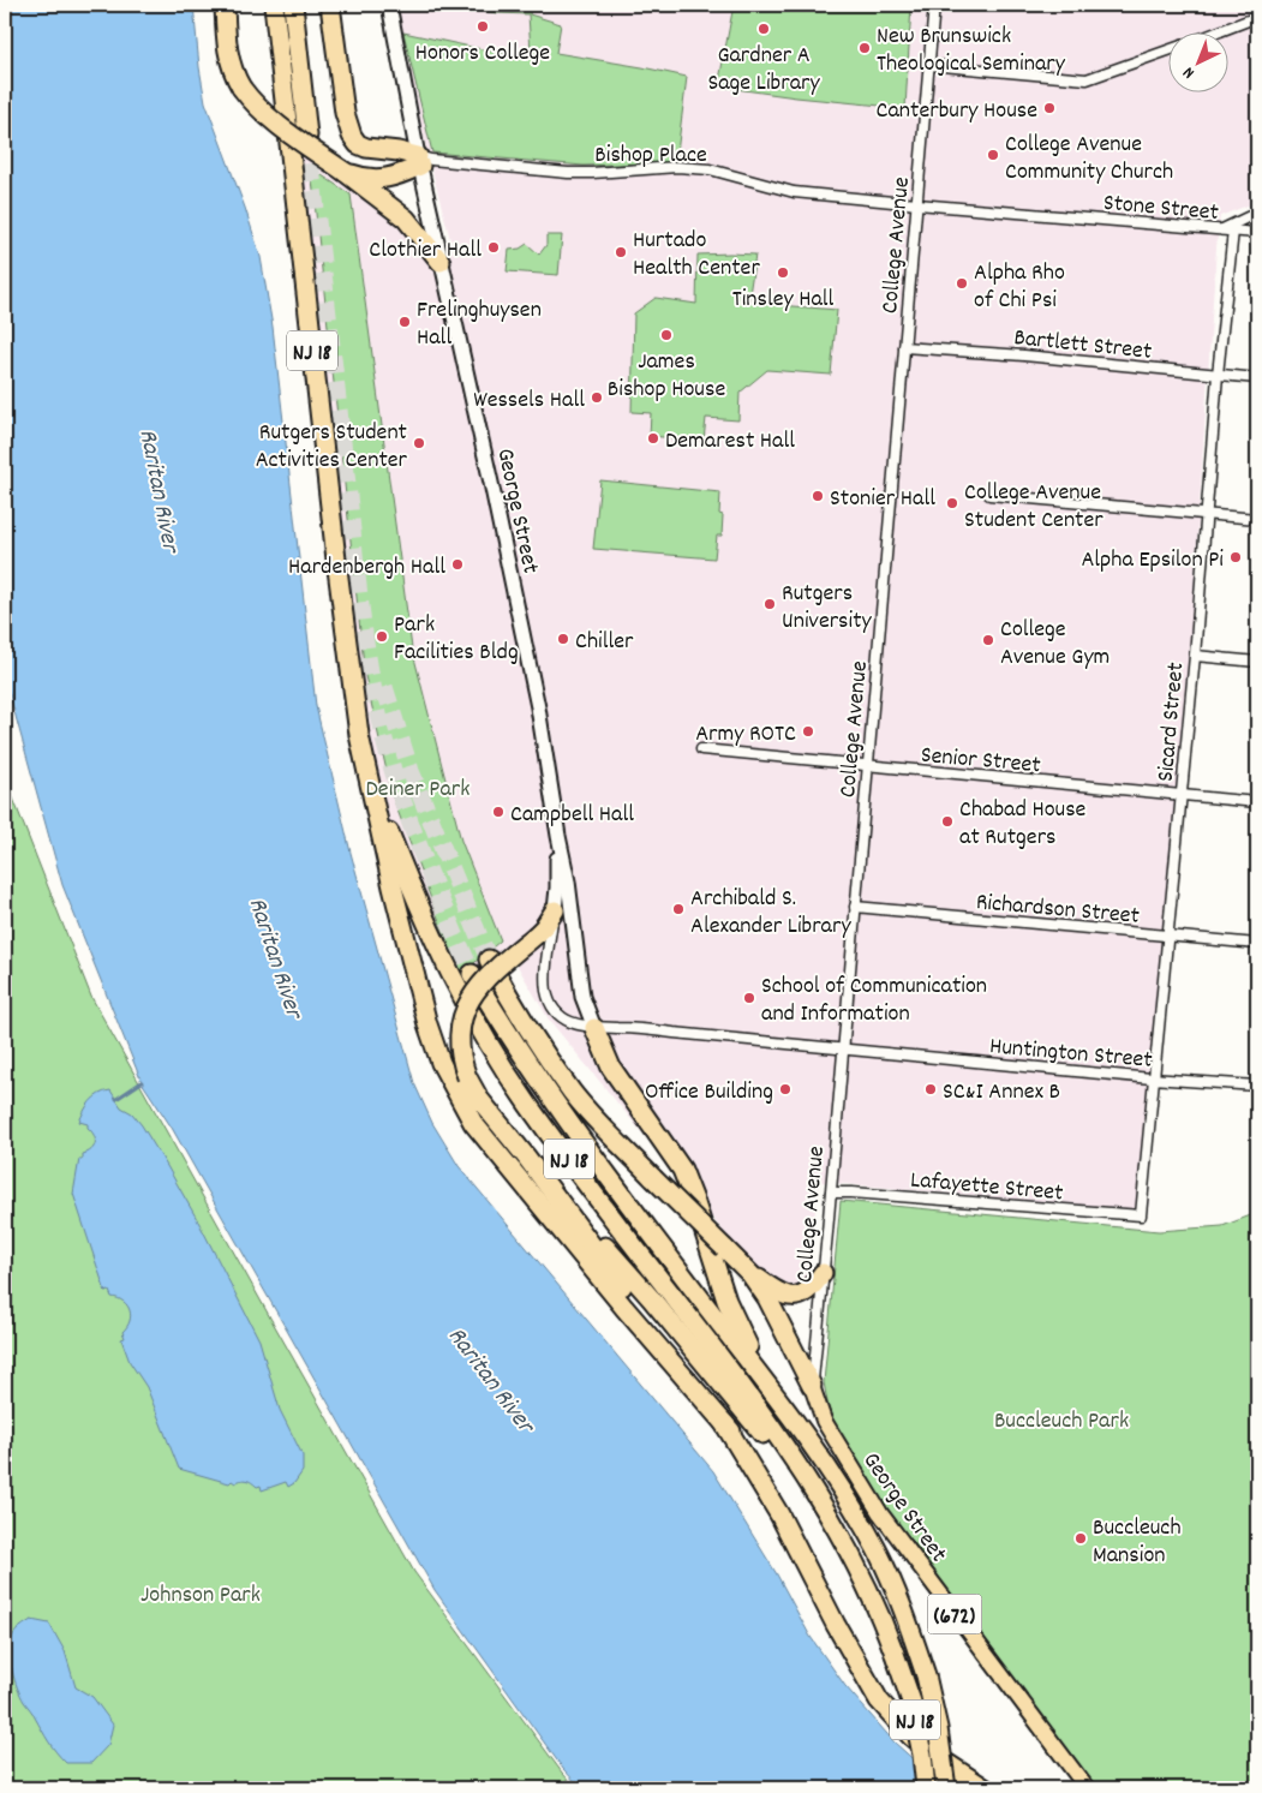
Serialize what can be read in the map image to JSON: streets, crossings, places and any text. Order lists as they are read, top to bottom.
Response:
{
  "streets": {
    "highway": ["NJ 18"],
    "main road": ["George Street", "(672)"],
    "street": [
      "Bishop Place",
      "Stone Street",
      "College Avenue",
      "Bartlett Street",
      "Sicard Street",
      "Senior Street",
      "Richardson Street",
      "Huntington Street",
      "Lafayette Street"
    ]
  },
  "crossings": [
    ["Bishop Place", "Stone Street"],
    ["Bishop Place", "College Avenue"],
    ["Bishop Place", "George Street"],
    ["Stone Street", "College Avenue"],
    ["Stone Street", "Sicard Street"],
    ["College Avenue", "Bartlett Street"],
    ["College Avenue", "George Street"],
    ["College Avenue", "Senior Street"],
    ["College Avenue", "Richardson Street"],
    ["College Avenue", "Huntington Street"],
    ["College Avenue", "Lafayette Street"],
    ["Bartlett Street", "Sicard Street"],
    ["George Street", "Huntington Street"],
    ["Sicard Street", "Senior Street"],
    ["Sicard Street", "Richardson Street"],
    ["Sicard Street", "Huntington Street"],
    ["Sicard Street", "Lafayette Street"]
  ],
  "water": ["Raritan River"],
  "parks": ["Deiner Park", "Buccleuch Park", "Johnson Park"],
  "places": [
    "Honors College",
    "Gardner A Sage Library",
    "New Brunswick Theological Seminary",
    "Canterbury House",
    "College Avenue Community Church",
    "Clothier Hall",
    "Hurtado Health Center",
    "Tinsley Hall",
    "Alpha Rho of Chi Psi",
    "Frelinghuysen Hall",
    "James Bishop House",
    "Wessels Hall",
    "Demarest Hall",
    "Rutgers Student Activities Center",
    "Stonier Hall",
    "College Avenue Student Center",
    "Alpha Epsilon Pi",
    "Hardenbergh Hall",
    "Rutgers University",
    "Park Facilities Bldg",
    "Chiller",
    "College Avenue Gym",
    "Army ROTC",
    "Campbell Hall",
    "Chabad House at Rutgers",
    "Archibald S. Alexander Library",
    "School of Communication and Information",
    "Office Building",
    "SC&I Annex B",
    "Buccleuch Mansion"
  ],
  "north": "bottom left"
}
